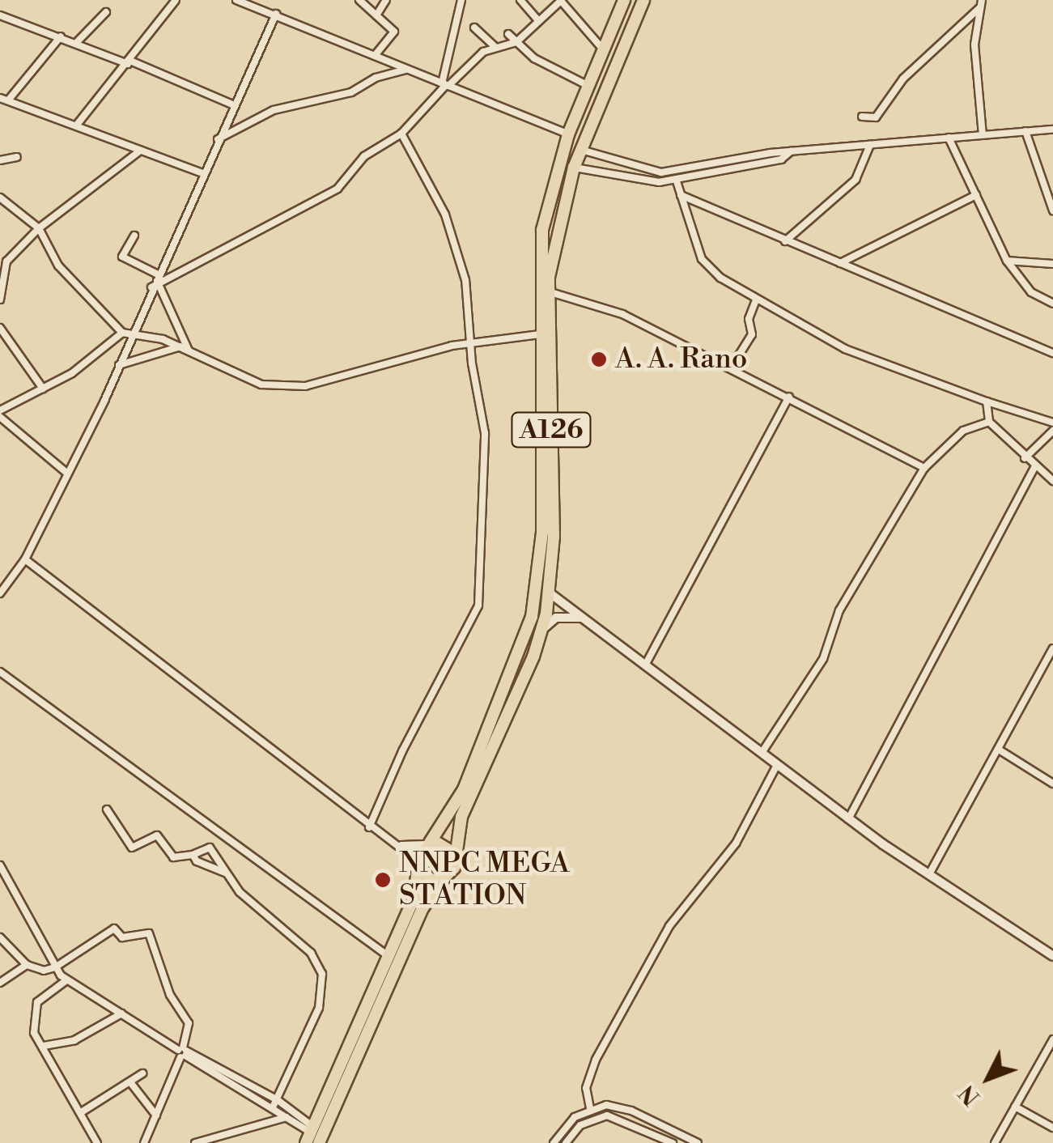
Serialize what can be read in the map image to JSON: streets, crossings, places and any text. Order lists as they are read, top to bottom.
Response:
{
  "streets": {
    "highway": ["A126"]
  },
  "places": ["A. A. Rano", "NNPC MEGA STATION"],
  "north": "bottom left"
}
